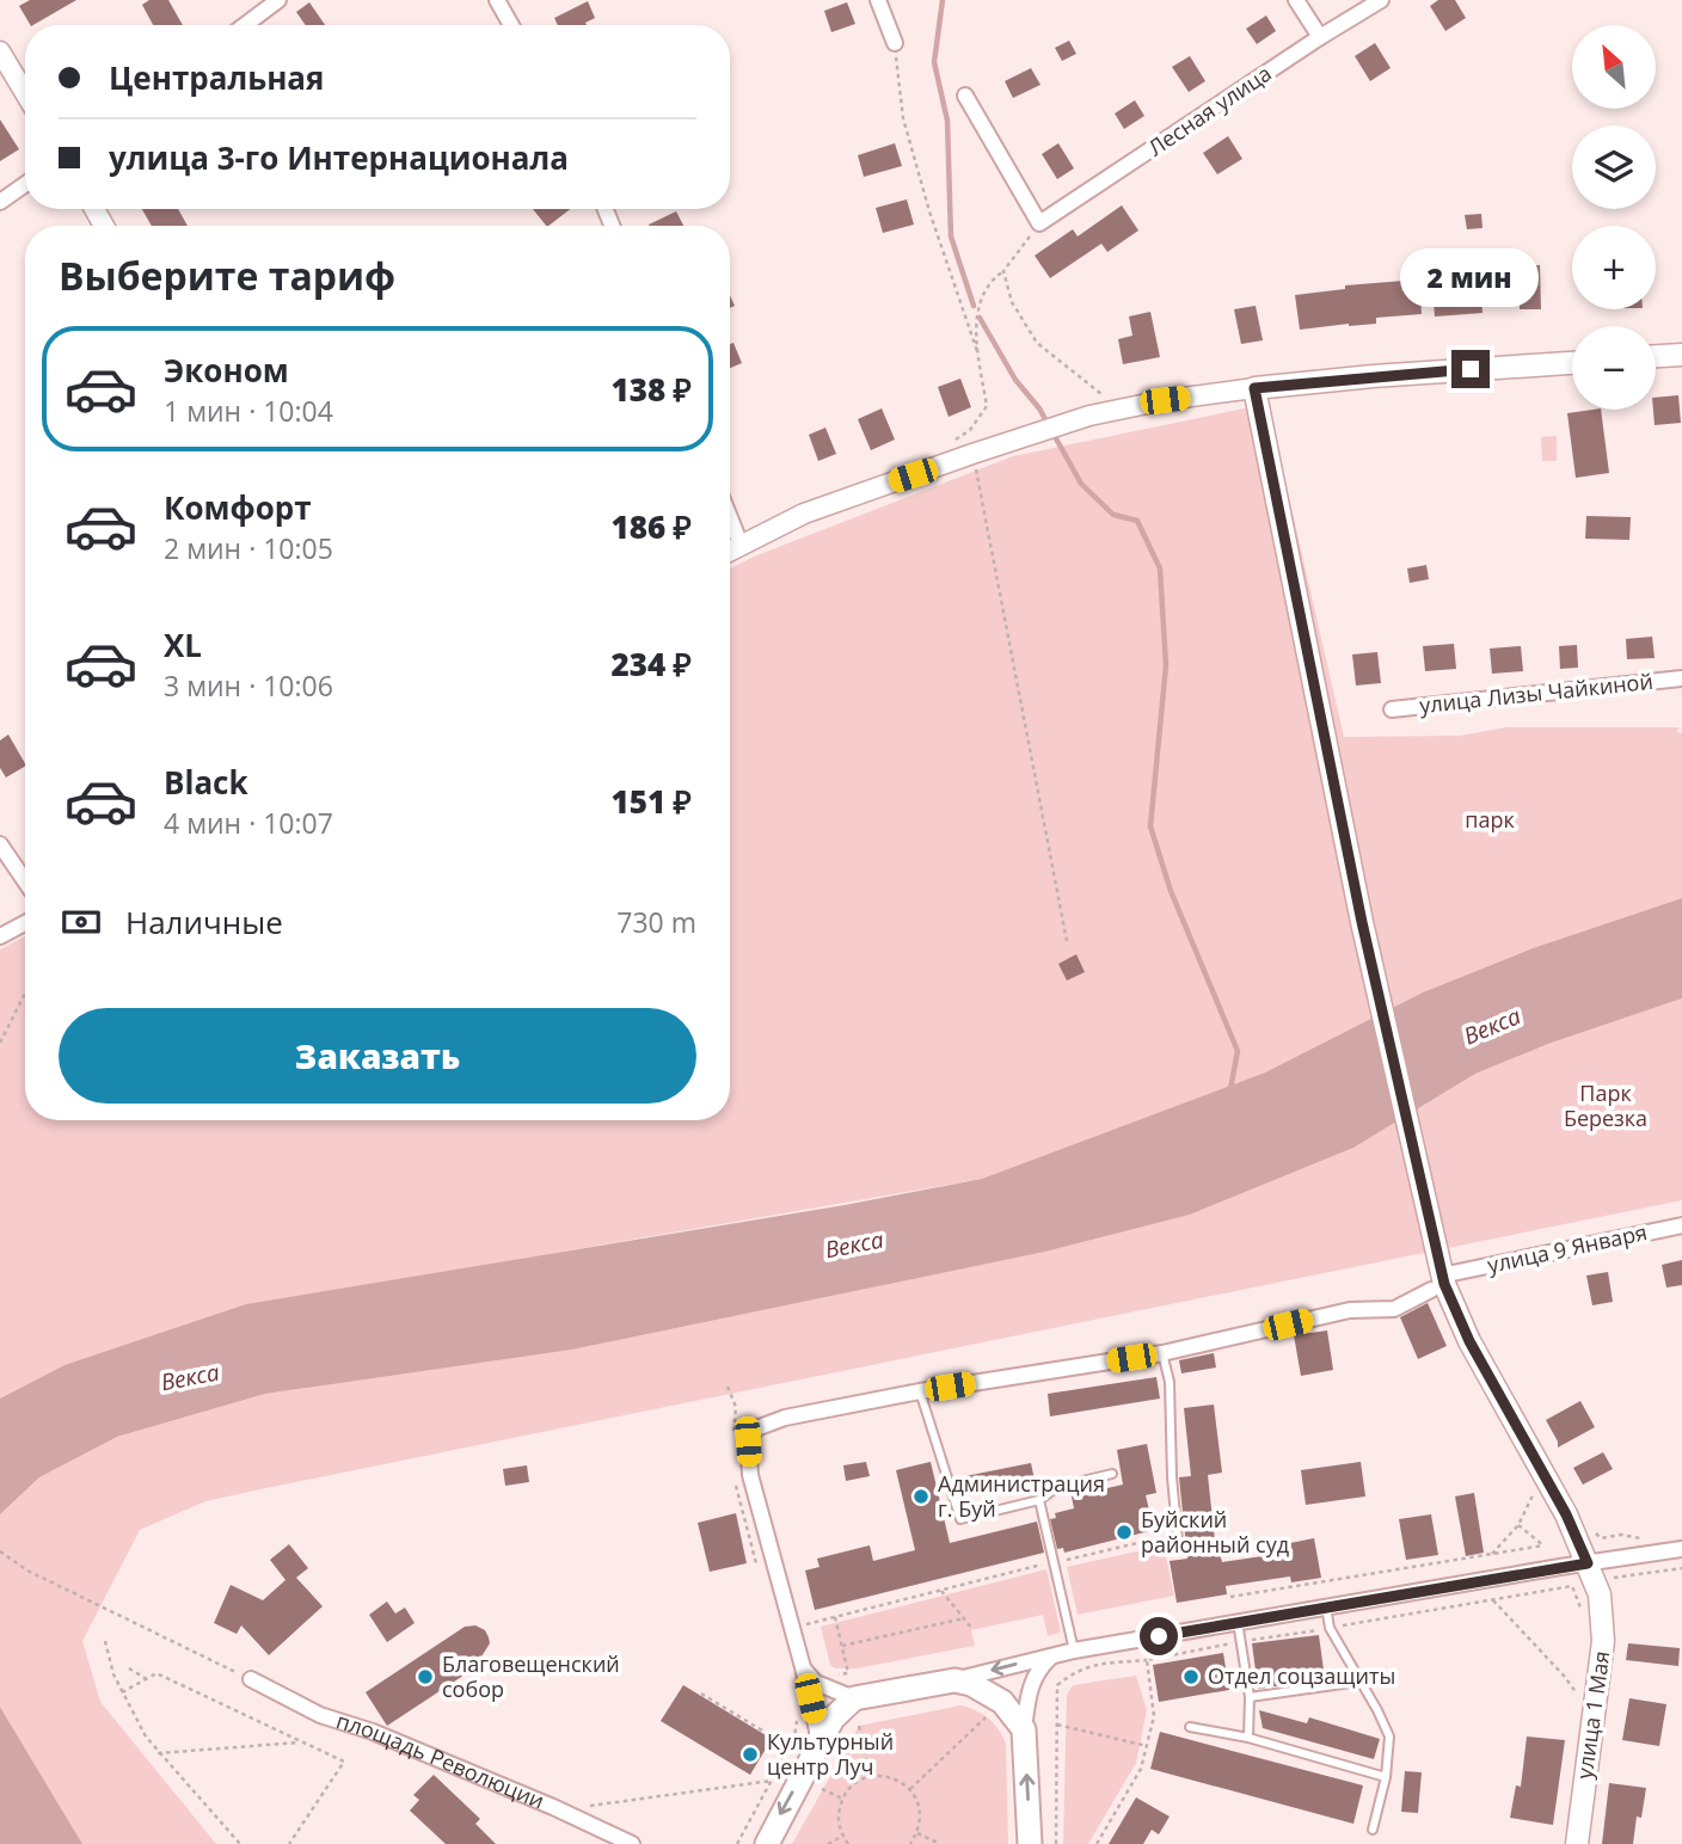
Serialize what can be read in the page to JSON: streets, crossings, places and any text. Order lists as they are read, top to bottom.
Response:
{
  "streets": {
    "main road": ["улица 1 Мая"],
    "street": [
      "Лесная улица",
      "улица Лизы Чайкиной",
      "улица 9 Января",
      "площадь Революции"
    ]
  },
  "water": ["Векса"],
  "parks": ["парк", "Парк Березка"],
  "places": [
    "Администрация г. Буй",
    "Буйский районный суд",
    "Благовещенский собор",
    "Отдел соцзащиты",
    "Культурный центр Луч"
  ],
  "north": "top left",
  "page": {
    "map_buttons": ["+", "−"],
    "banner": ["Центральная", "улица 3-го Интернационала"],
    "heading": "Выберите тариф",
    "bubble": "2 мин",
    "list": [
      {
        "name": "Эконом",
        "note": "1 мин · 10:04",
        "value": "138 ₽"
      },
      {
        "name": "Комфорт",
        "note": "2 мин · 10:05",
        "value": "186 ₽"
      },
      {
        "name": "XL",
        "note": "3 мин · 10:06",
        "value": "234 ₽"
      },
      {
        "name": "Black",
        "note": "4 мин · 10:07",
        "value": "151 ₽"
      }
    ],
    "pay": ["Наличные", "730 m"],
    "buttons": "Заказать"
  }
}
